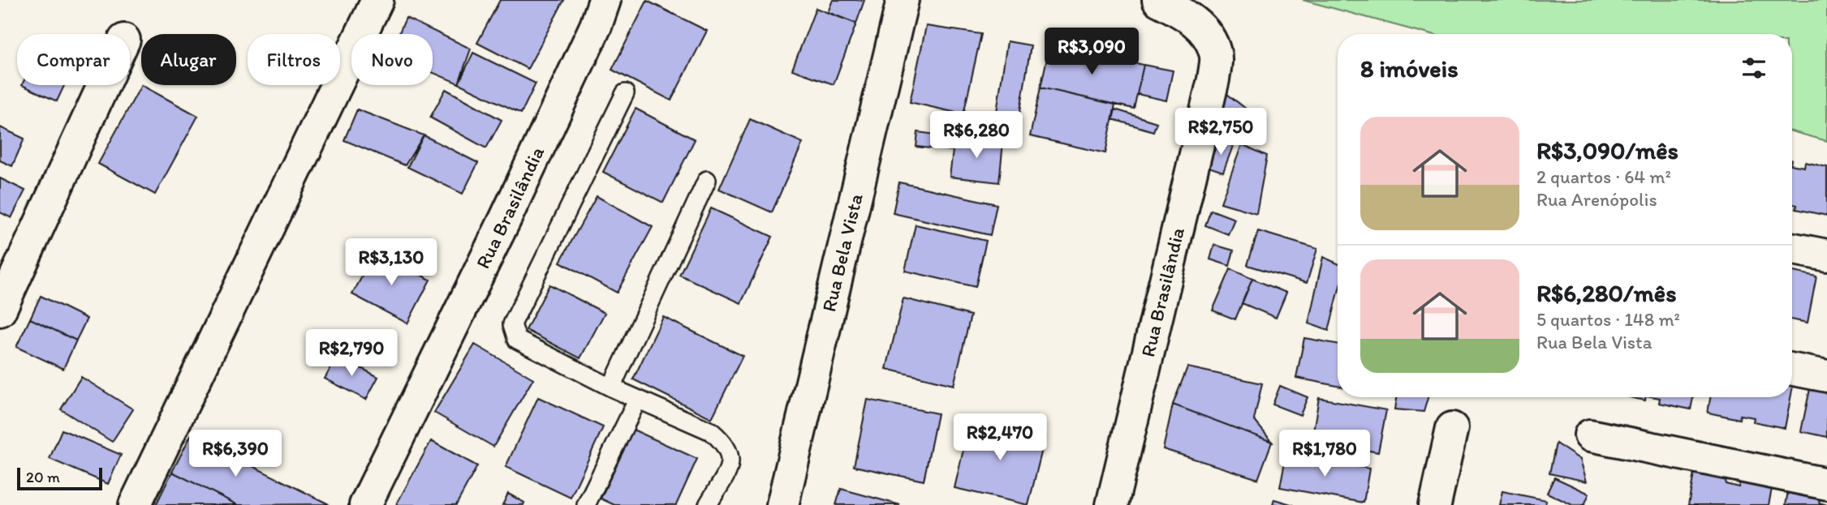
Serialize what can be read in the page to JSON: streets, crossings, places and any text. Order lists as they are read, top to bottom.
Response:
{
  "streets": {
    "street": ["Rua Brasilândia", "Rua Bela Vista"]
  },
  "scale_bar": "20 m",
  "page": {
    "price": [
      "R$3,090",
      "R$2,750",
      "R$6,280",
      "R$3,130",
      "R$2,790",
      "R$2,470",
      "R$6,390",
      "R$1,780"
    ],
    "chip": [
      "Comprar",
      "Alugar",
      "Filtros",
      "Novo"
    ],
    "heading": "8 imóveis",
    "list": [
      {
        "name": "R$3,090/mês",
        "note": "2 quartos · 64 m² · Rua Arenópolis"
      },
      {
        "name": "R$6,280/mês",
        "note": "5 quartos · 148 m² · Rua Bela Vista"
      }
    ],
    "scale": "20 m"
  }
}
